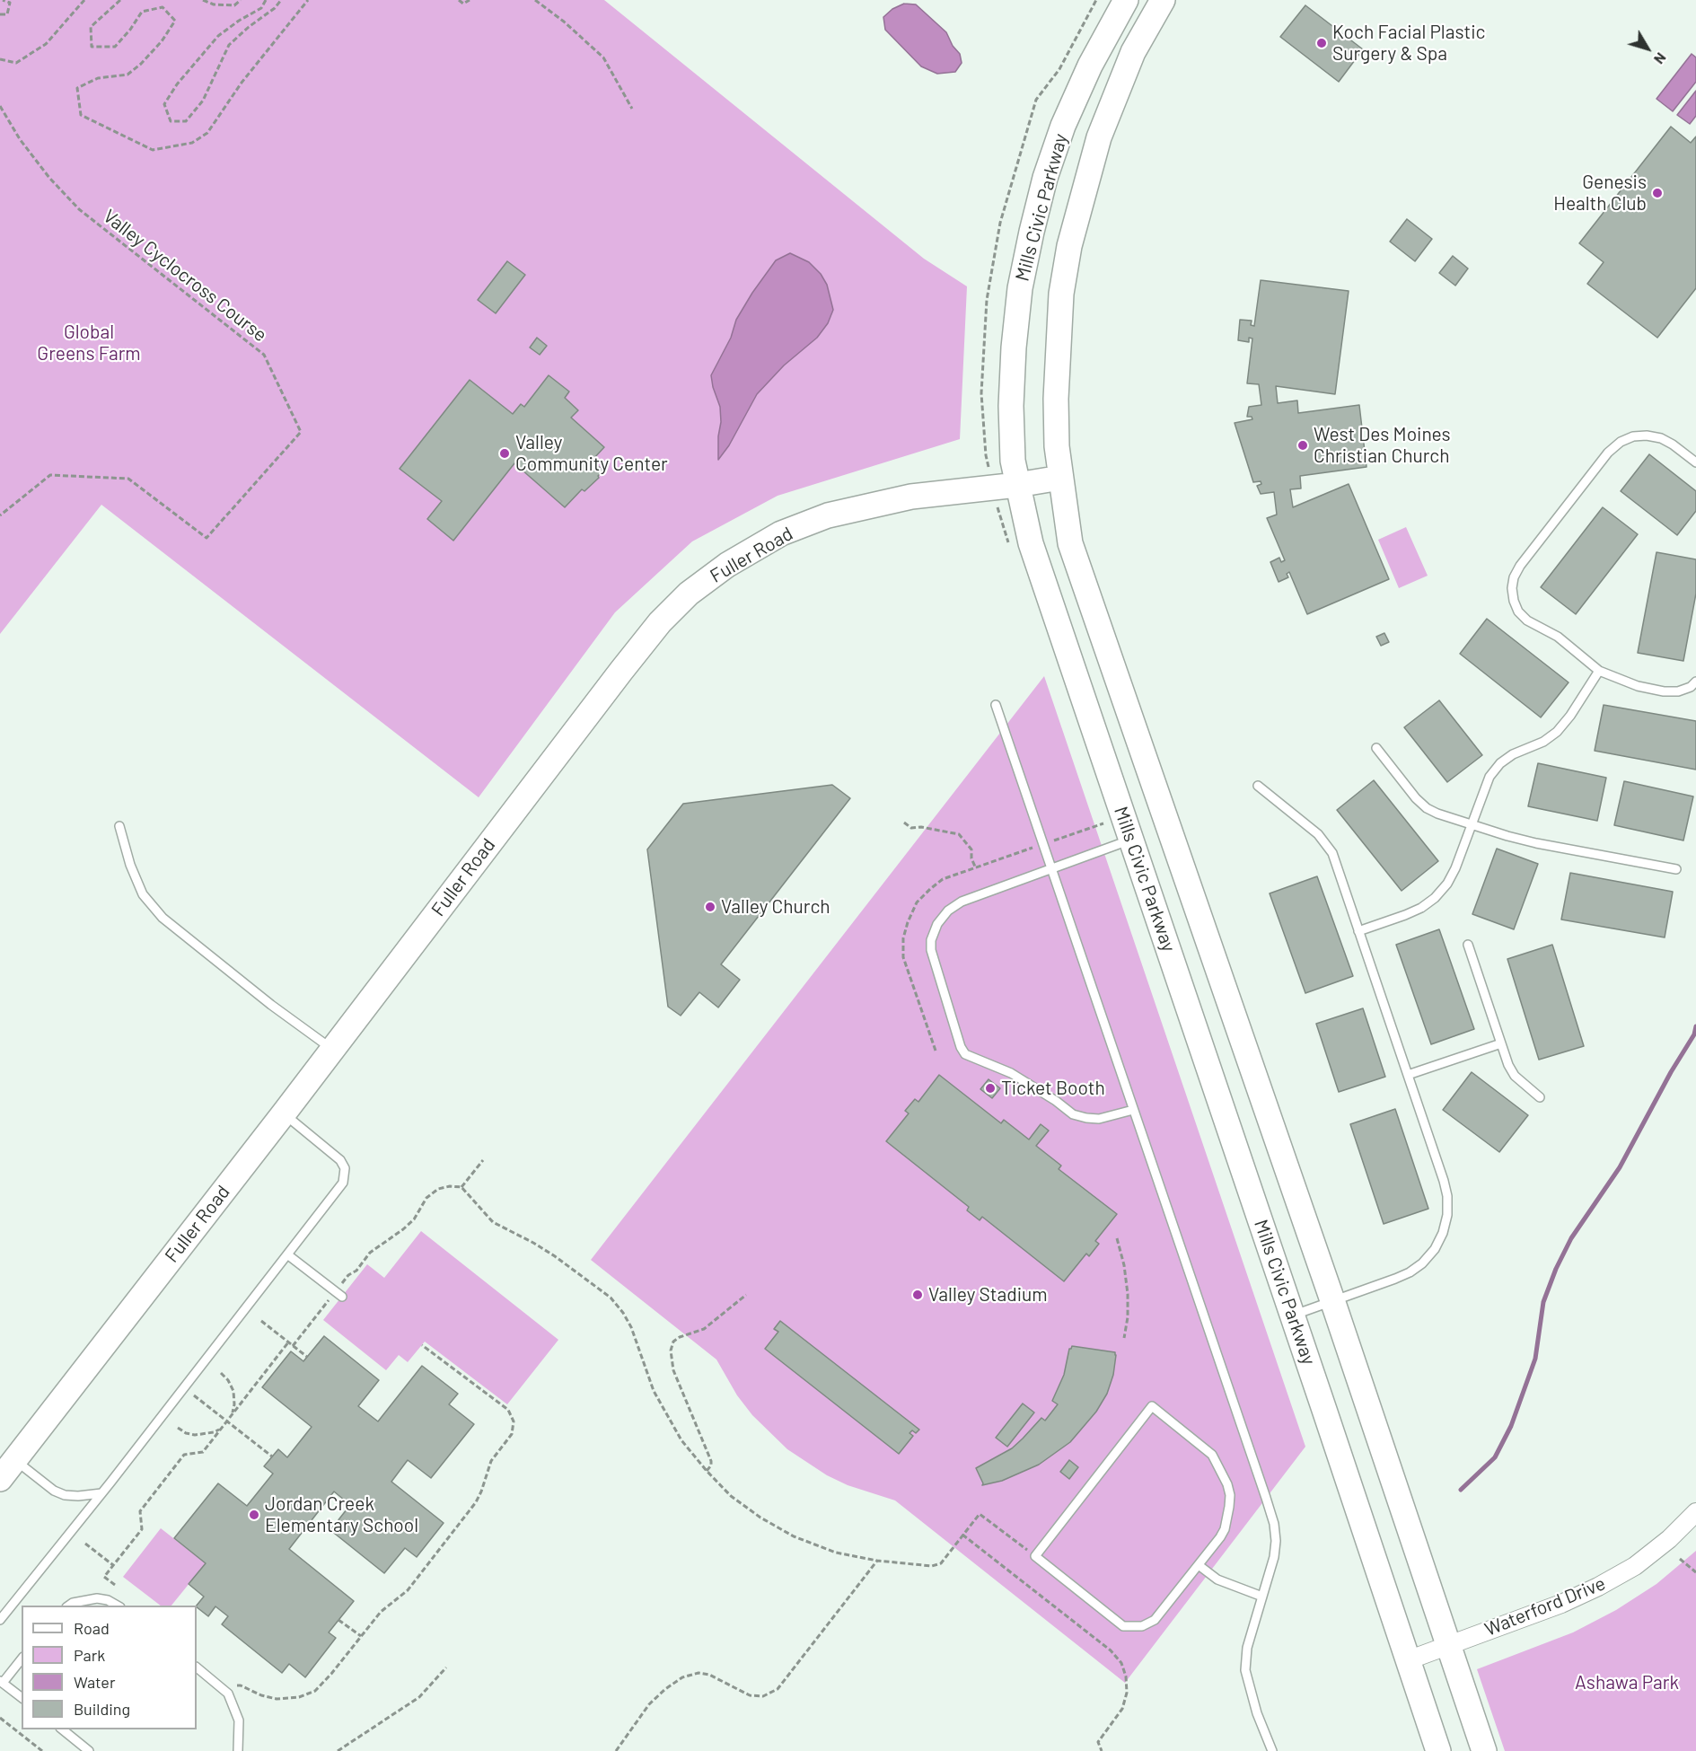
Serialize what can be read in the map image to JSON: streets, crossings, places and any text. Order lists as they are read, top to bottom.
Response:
{
  "streets": {
    "main road": ["Mills Civic Parkway", "Fuller Road"],
    "street": ["Waterford Drive"],
    "path": ["Valley Cyclocross Course"]
  },
  "crossings": [
    ["Mills Civic Parkway", "Fuller Road"],
    ["Mills Civic Parkway", "Waterford Drive"]
  ],
  "parks": ["Global Greens Farm", "Ashawa Park"],
  "places": [
    "Koch Facial Plastic Surgery & Spa",
    "Genesis Health Club",
    "West Des Moines Christian Church",
    "Valley Community Center",
    "Valley Church",
    "Ticket Booth",
    "Valley Stadium",
    "Jordan Creek Elementary School"
  ],
  "legend": [
    "Road",
    "Park",
    "Water",
    "Building"
  ],
  "north": "bottom right"
}
